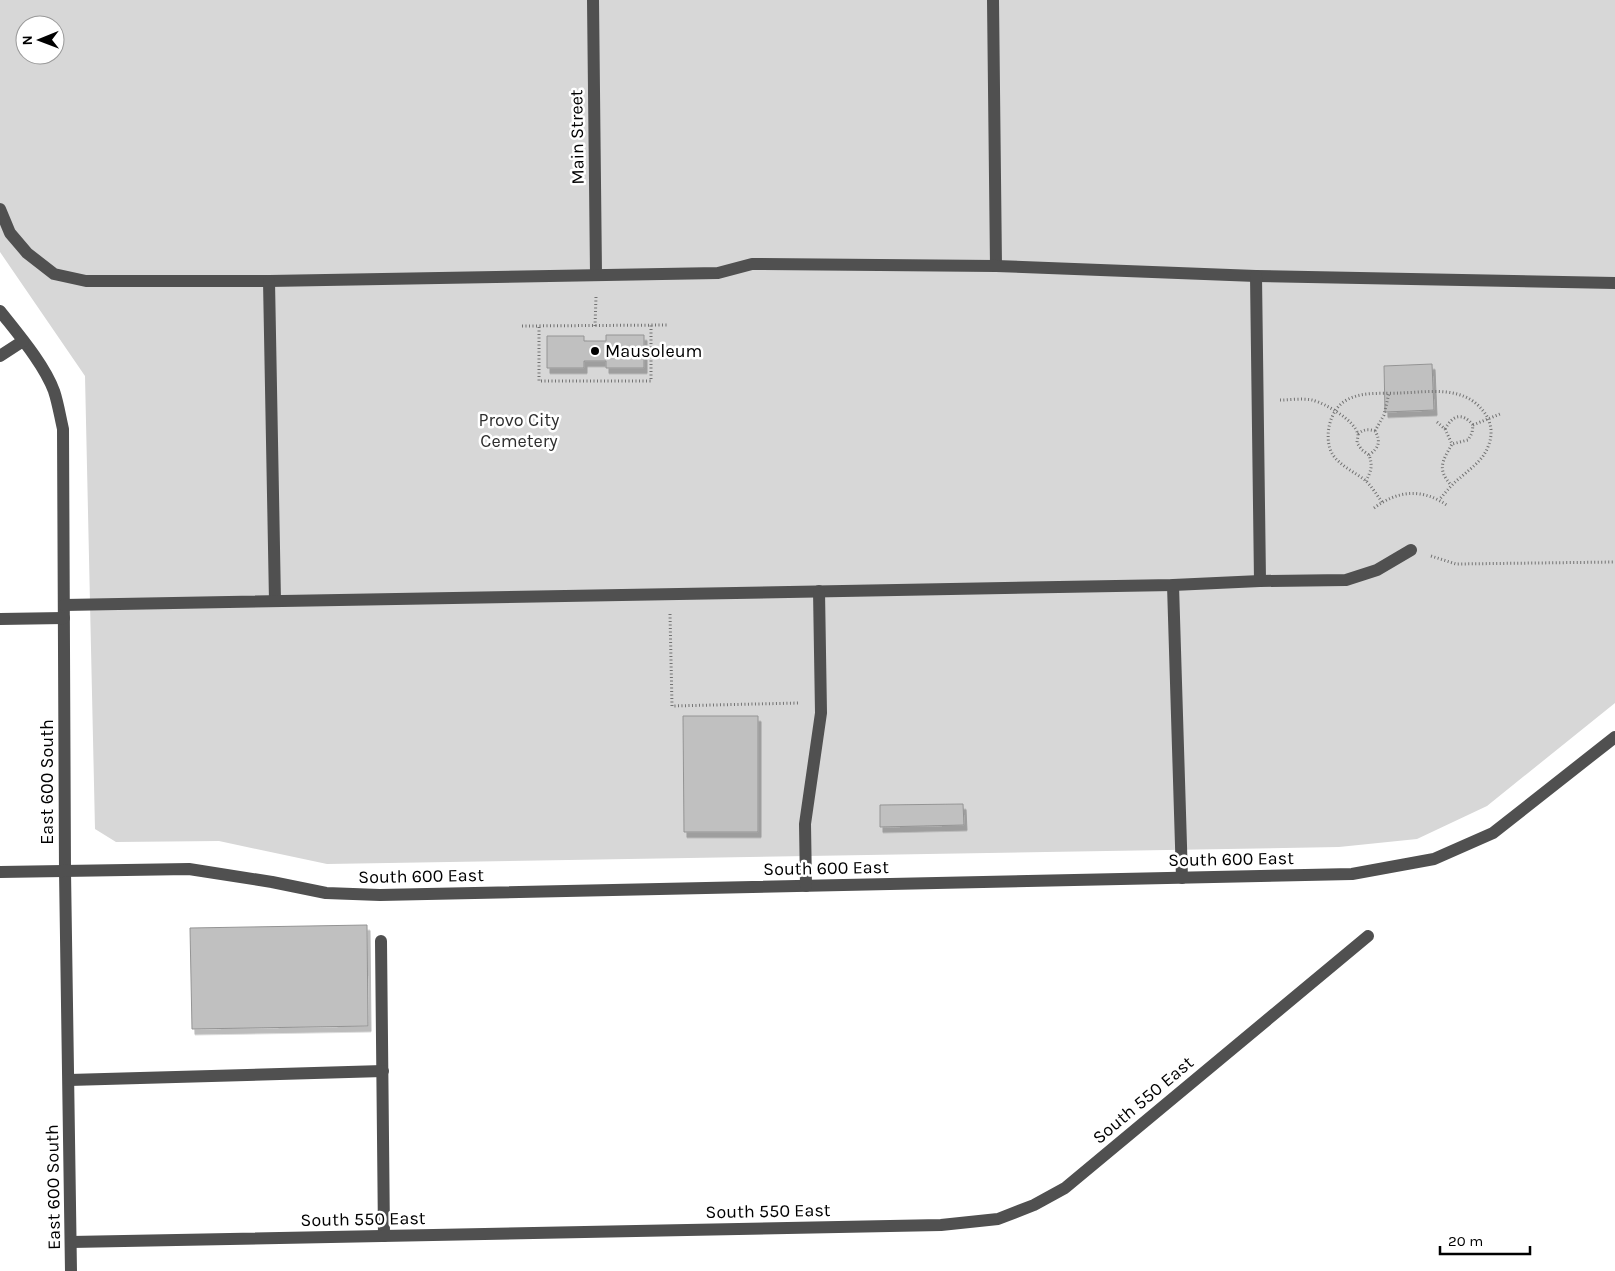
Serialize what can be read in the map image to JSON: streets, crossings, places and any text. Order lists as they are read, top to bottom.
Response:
{
  "streets": {
    "street": [
      "Main Street",
      "East 600 South",
      "South 600 East",
      "South 550 East"
    ]
  },
  "crossings": [
    ["East 600 South", "South 600 East"],
    ["East 600 South", "South 550 East"]
  ],
  "parks": ["Provo City Cemetery"],
  "places": ["Mausoleum"],
  "scale_bar": "20 m",
  "north": "left"
}
